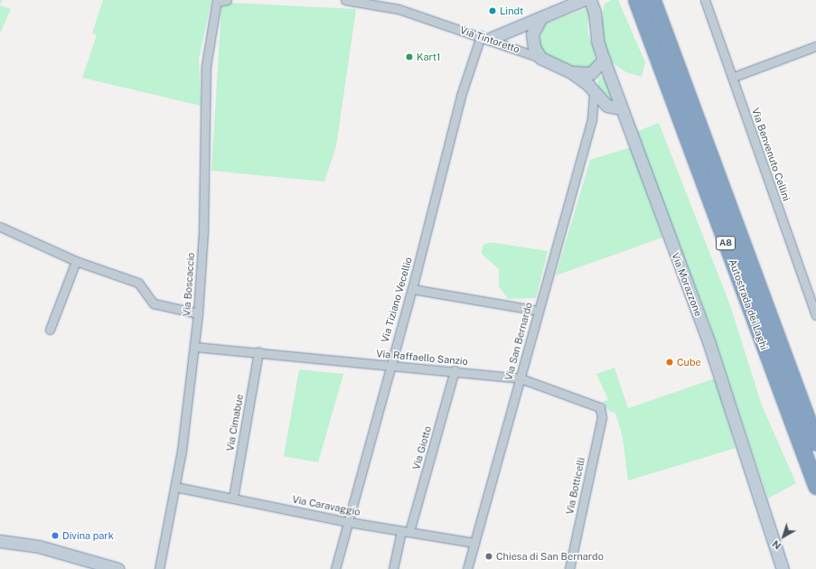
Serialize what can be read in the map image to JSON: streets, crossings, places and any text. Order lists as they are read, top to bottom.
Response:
{
  "streets": {
    "highway": ["A8", "Autostrada dei Laghi"],
    "street": [
      "Via Tintoretto",
      "Via Benvenuto Cellini",
      "Via Boscaccio",
      "Via Morazzone",
      "Via Tiziano Vecellio",
      "Via San Bernardo",
      "Via Raffaello Sanzio",
      "Via Cimabue",
      "Via Giotto",
      "Via Botticelli",
      "Via Caravaggio"
    ]
  },
  "crossings": [
    ["Via Tintoretto", "Via Tiziano Vecellio"],
    ["Via Tintoretto", "Via San Bernardo"],
    ["Via Boscaccio", "Via Raffaello Sanzio"],
    ["Via Boscaccio", "Via Caravaggio"],
    ["Via Tiziano Vecellio", "Via Raffaello Sanzio"],
    ["Via Tiziano Vecellio", "Via Caravaggio"],
    ["Via San Bernardo", "Via Raffaello Sanzio"],
    ["Via San Bernardo", "Via Caravaggio"],
    ["Via Raffaello Sanzio", "Via Cimabue"],
    ["Via Raffaello Sanzio", "Via Giotto"],
    ["Via Raffaello Sanzio", "Via Botticelli"],
    ["Via Cimabue", "Via Caravaggio"],
    ["Via Giotto", "Via Caravaggio"]
  ],
  "places": [
    "Lindt",
    "Kart1",
    "Cube",
    "Divina park",
    "Chiesa di San Bernardo"
  ],
  "north": "bottom left"
}
